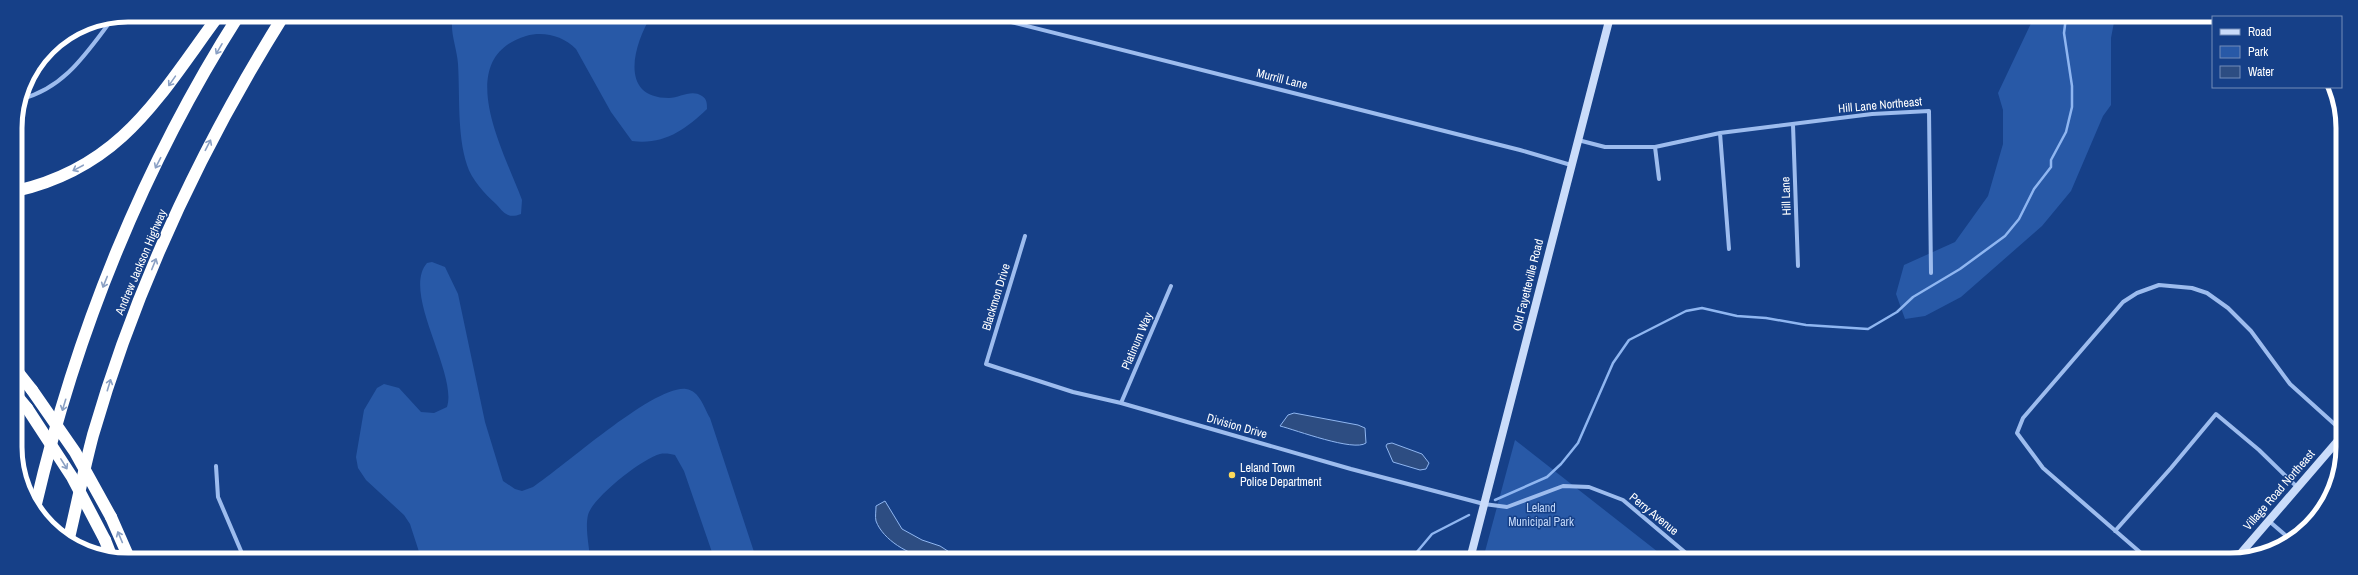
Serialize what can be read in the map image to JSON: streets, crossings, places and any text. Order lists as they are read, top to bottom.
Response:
{
  "streets": {
    "highway": ["Andrew Jackson Highway"],
    "street": [
      "Murrill Lane",
      "Hill Lane Northeast",
      "Hill Lane",
      "Old Fayetteville Road",
      "Blackmon Drive",
      "Platinum Way",
      "Division Drive",
      "Village Road Northeast",
      "Perry Avenue"
    ]
  },
  "crossings": [
    ["Murrill Lane", "Old Fayetteville Road"],
    ["Hill Lane Northeast", "Hill Lane"],
    ["Old Fayetteville Road", "Division Drive"],
    ["Old Fayetteville Road", "Perry Avenue"],
    ["Blackmon Drive", "Division Drive"],
    ["Platinum Way", "Division Drive"],
    ["Division Drive", "Perry Avenue"]
  ],
  "parks": ["Leland Municipal Park"],
  "places": ["Leland Town Police Department"],
  "legend": ["Road", "Park", "Water"]
}
